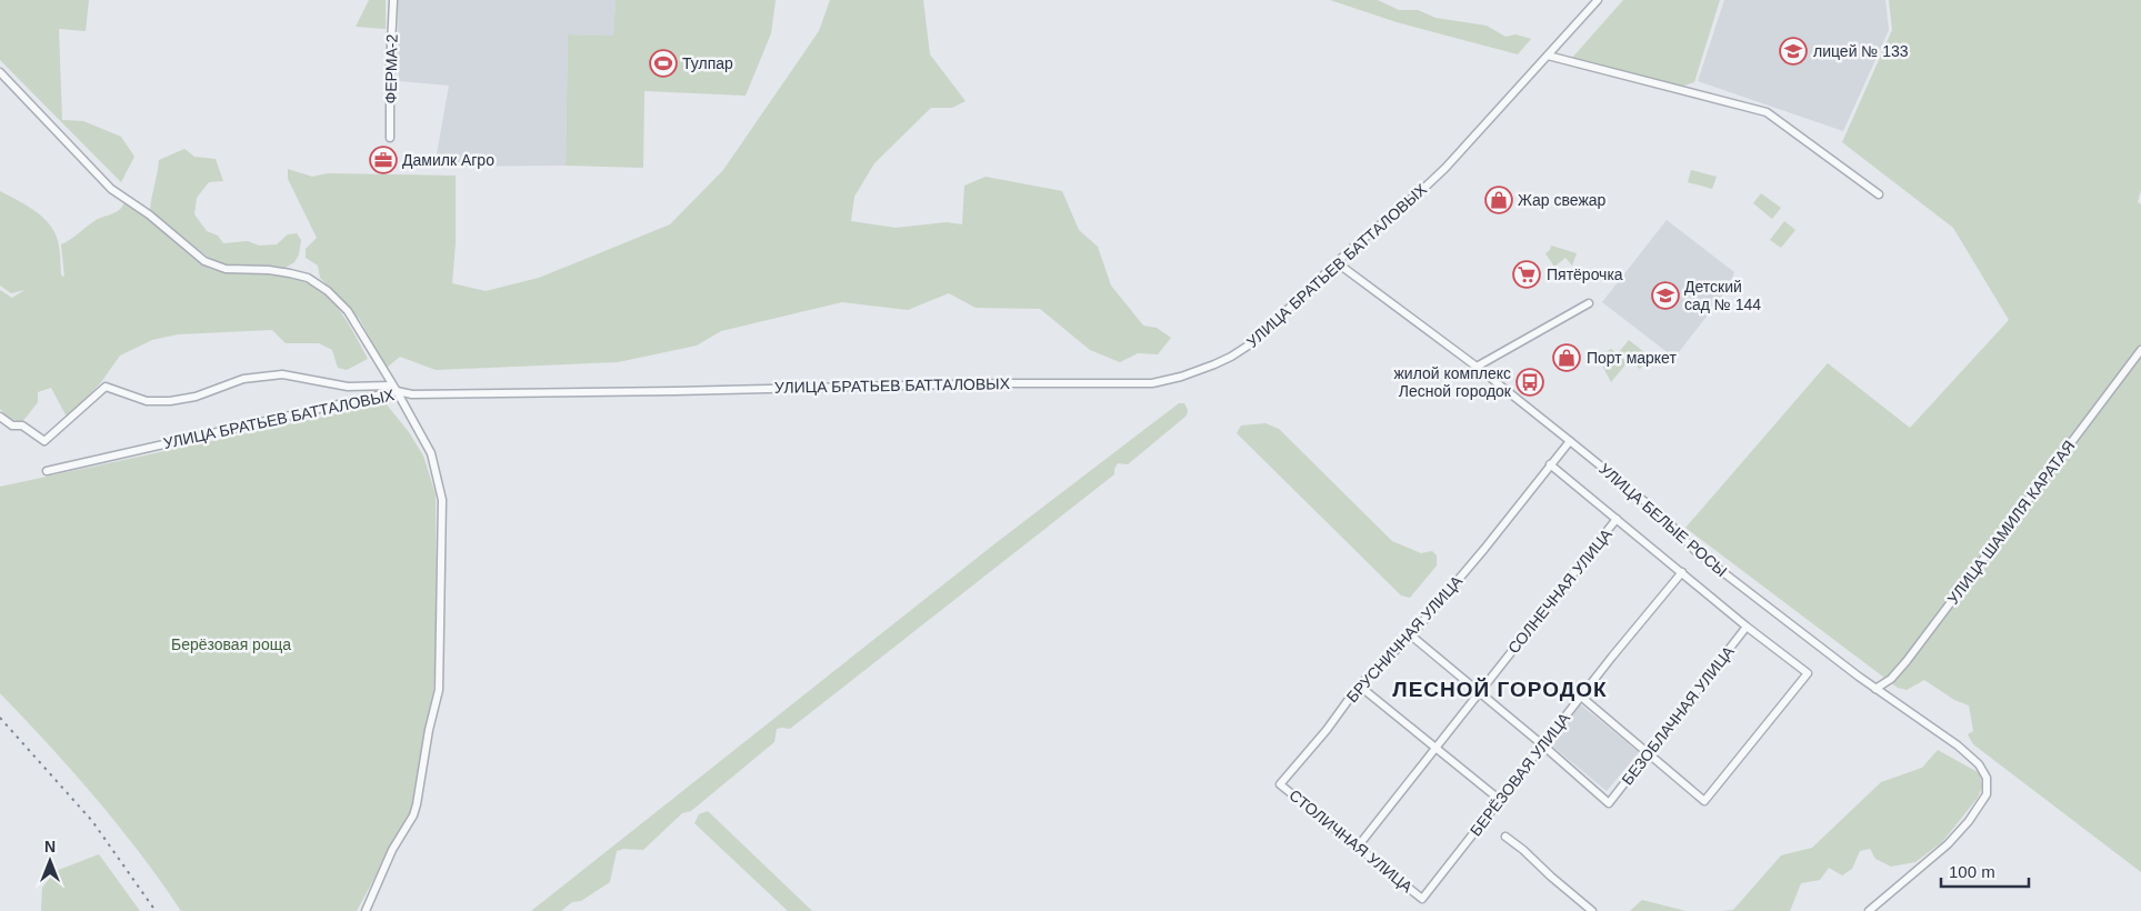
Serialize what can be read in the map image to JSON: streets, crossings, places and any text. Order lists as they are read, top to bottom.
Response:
{
  "streets": {
    "street": [
      "ФЕРМА-2",
      "УЛИЦА БРАТЬЕВ БАТТАЛОВЫХ",
      "УЛИЦА БЕЛЫЕ РОСЫ",
      "УЛИЦА ШАМИЛЯ КАРАТАЯ",
      "СОЛНЕЧНАЯ УЛИЦА",
      "БРУСНИЧНАЯ УЛИЦА",
      "БЕЗОБЛАЧНАЯ УЛИЦА",
      "БЕРЁЗОВАЯ УЛИЦА",
      "СТОЛИЧНАЯ УЛИЦА"
    ]
  },
  "crossings": [
    ["УЛИЦА БРАТЬЕВ БАТТАЛОВЫХ", "УЛИЦА БЕЛЫЕ РОСЫ"],
    ["УЛИЦА БЕЛЫЕ РОСЫ", "УЛИЦА ШАМИЛЯ КАРАТАЯ"],
    ["УЛИЦА БЕЛЫЕ РОСЫ", "БРУСНИЧНАЯ УЛИЦА"],
    ["СОЛНЕЧНАЯ УЛИЦА", "СТОЛИЧНАЯ УЛИЦА"],
    ["БРУСНИЧНАЯ УЛИЦА", "СТОЛИЧНАЯ УЛИЦА"],
    ["БЕЗОБЛАЧНАЯ УЛИЦА", "БЕРЁЗОВАЯ УЛИЦА"],
    ["БЕРЁЗОВАЯ УЛИЦА", "СТОЛИЧНАЯ УЛИЦА"]
  ],
  "districts": ["ЛЕСНОЙ ГОРОДОК"],
  "parks": ["Берёзовая роща"],
  "places": {
    "school or university": ["лицей № 133", "Детский сад № 144"],
    "sports": ["Тулпар"],
    "office": ["Дамилк Агро"],
    "shop": ["Жар свежар", "Порт маркет"],
    "supermarket": ["Пятёрочка"],
    "bus stop": ["жилой комплекс Лесной городок"]
  },
  "scale_bar": "100 m",
  "north": "top"
}
